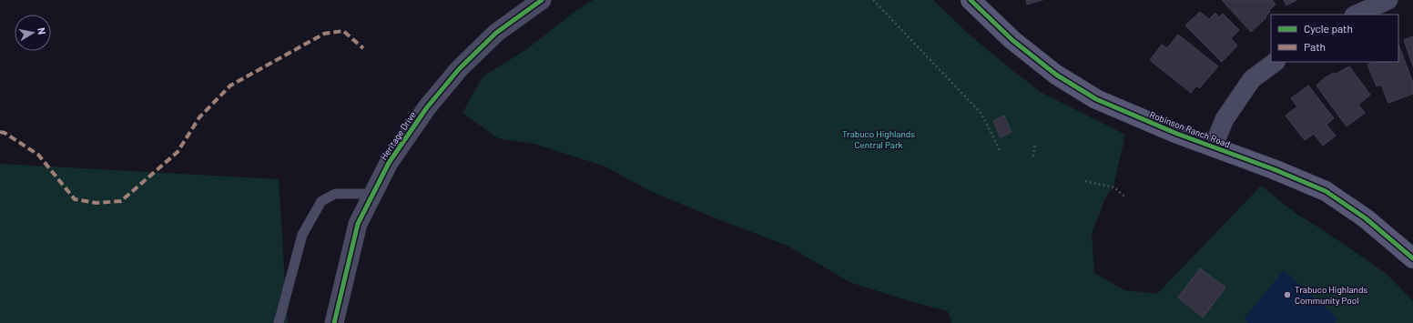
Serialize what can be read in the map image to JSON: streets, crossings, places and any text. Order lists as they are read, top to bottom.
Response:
{
  "streets": {
    "street": ["Robinson Ranch Road", "Heritage Drive"]
  },
  "parks": ["Trabuco Highlands Central Park"],
  "places": ["Trabuco Highlands Community Pool"],
  "legend": ["Cycle path", "Path"],
  "north": "right"
}
